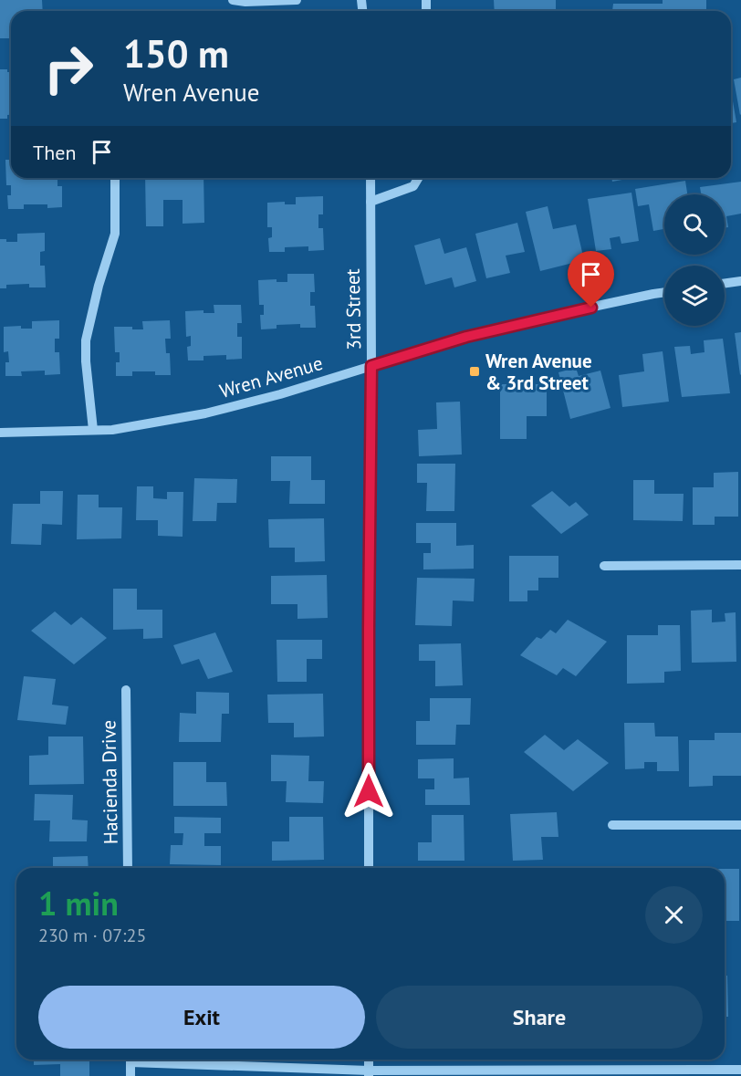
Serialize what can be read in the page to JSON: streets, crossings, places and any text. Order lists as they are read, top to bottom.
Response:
{
  "streets": {
    "street": ["3rd Street", "Wren Avenue", "Hacienda Drive"]
  },
  "crossings": [
    ["3rd Street", "Wren Avenue"]
  ],
  "places": {
    "transit": ["Wren Avenue & 3rd Street"]
  },
  "page": {
    "turn": ["150 m", "Wren Avenue"],
    "then": "Then",
    "heading": ["1 min", "230 m · 07:25"],
    "buttons": ["Exit", "Share"]
  }
}
